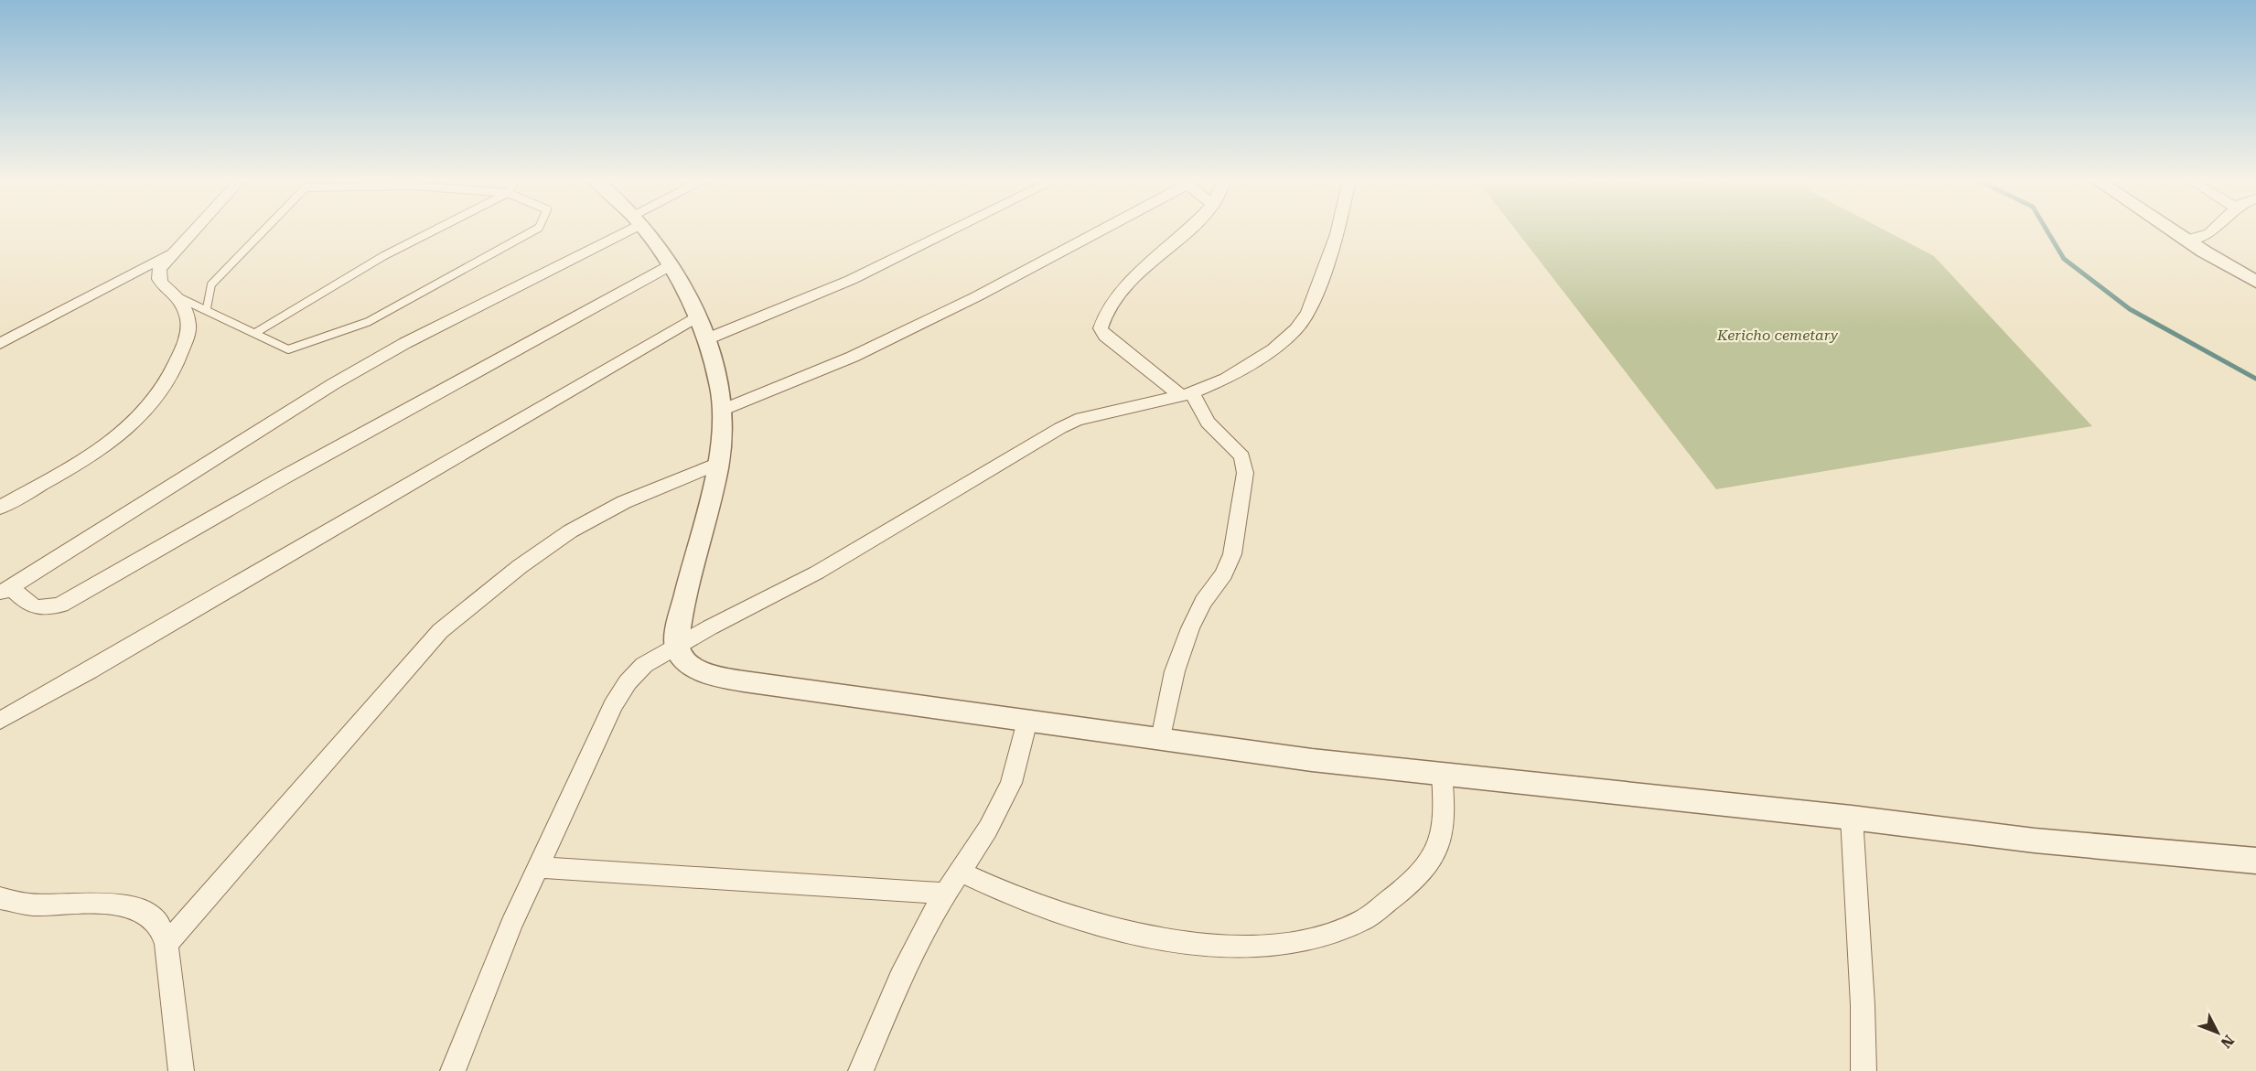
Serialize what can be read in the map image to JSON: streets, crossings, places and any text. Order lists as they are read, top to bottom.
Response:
{
  "parks": ["Kericho cemetary"],
  "north": "bottom right"
}
